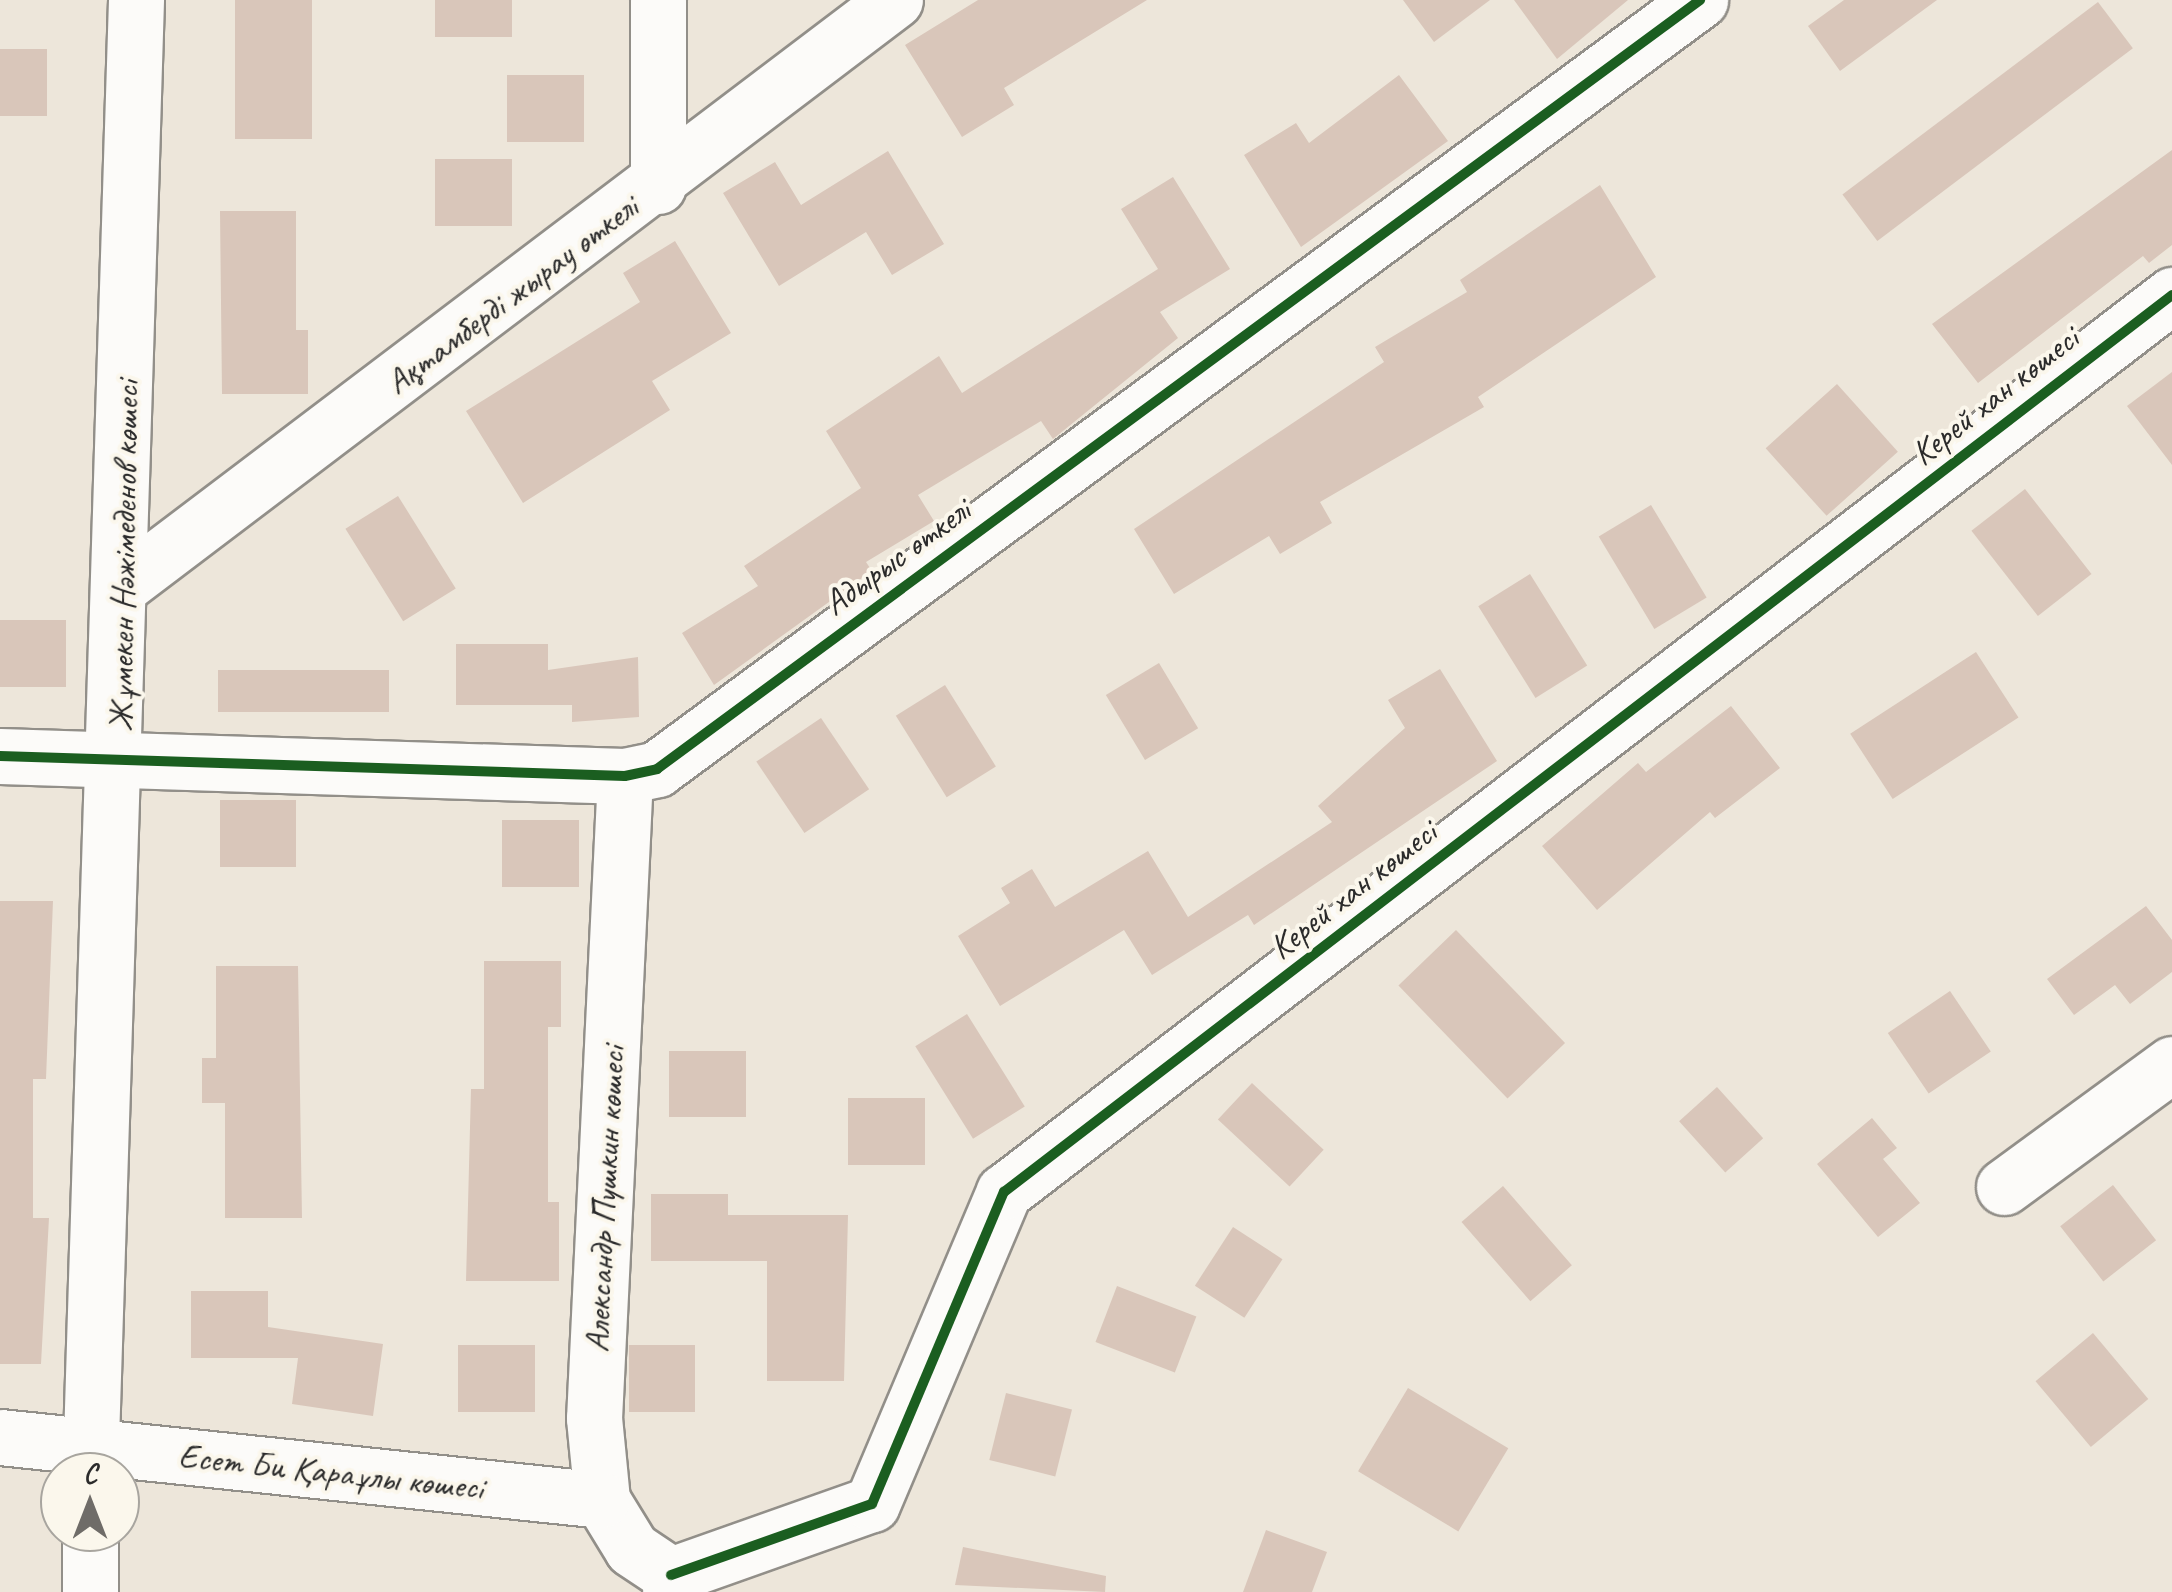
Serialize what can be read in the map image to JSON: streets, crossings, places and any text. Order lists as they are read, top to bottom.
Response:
{
  "streets": {
    "street": [
      "Ақтамберді жырау өткелі",
      "Керей хан көшесі",
      "Жұмекен Нәжімеденов көшесі",
      "Адырыс өткелі",
      "Александр Пушкин көшесі",
      "Есет Би Қараұлы көшесі"
    ]
  },
  "crossings": [
    ["Ақтамберді жырау өткелі", "Жұмекен Нәжімеденов көшесі"],
    ["Керей хан көшесі", "Александр Пушкин көшесі"],
    ["Жұмекен Нәжімеденов көшесі", "Адырыс өткелі"],
    ["Адырыс өткелі", "Александр Пушкин көшесі"],
    ["Александр Пушкин көшесі", "Есет Би Қараұлы көшесі"]
  ],
  "north": "top"
}
